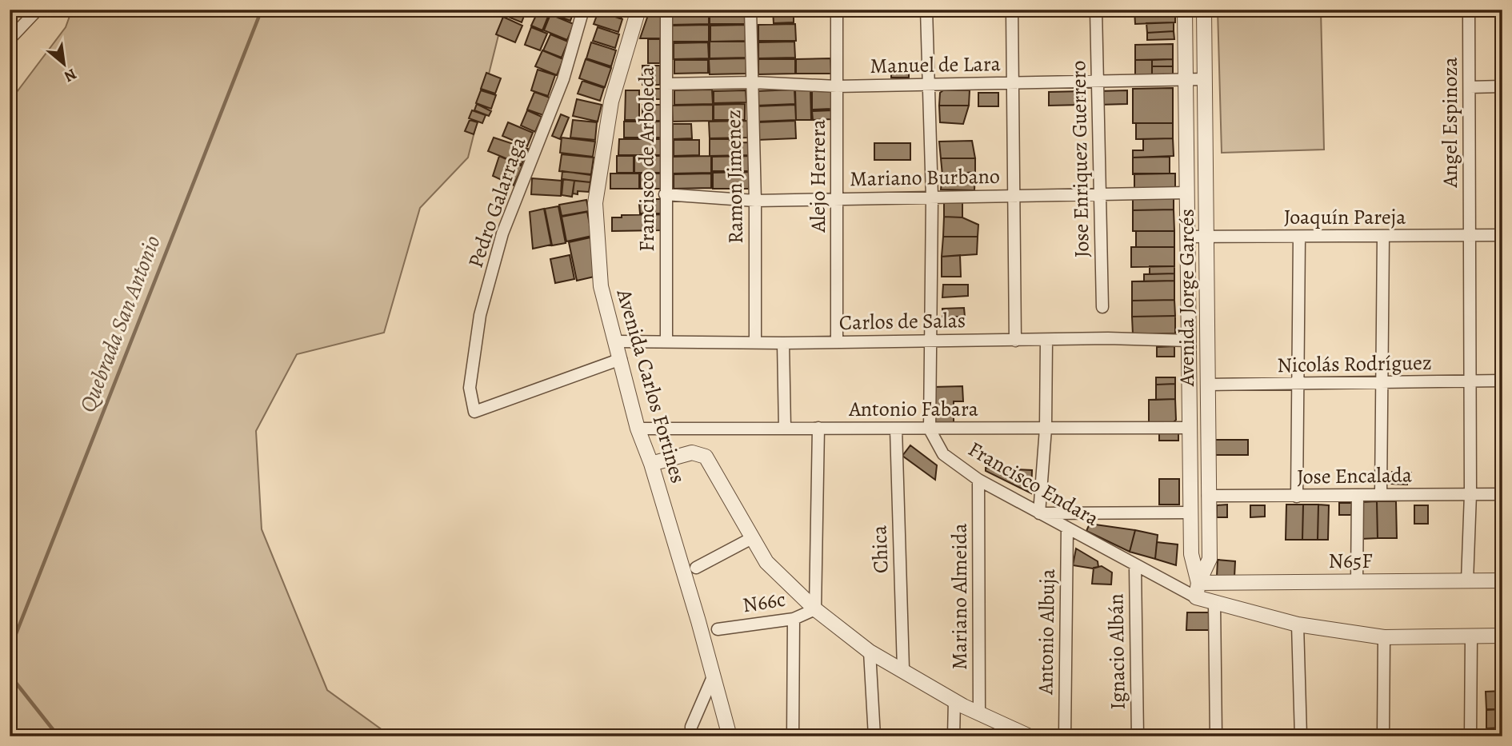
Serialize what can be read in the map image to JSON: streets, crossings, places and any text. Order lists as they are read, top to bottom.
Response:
{
  "streets": {
    "street": [
      "Manuel de Lara",
      "Angel Espinoza",
      "Francisco de Arboleda",
      "Jose Enriquez Guerrero",
      "Alejo Herrera",
      "Ramon Jimenez",
      "Mariano Burbano",
      "Pedro Galarraga",
      "Joaquín Pareja",
      "Avenida Jorge Garcés",
      "Carlos de Salas",
      "Nicolás Rodríguez",
      "Avenida Carlos Fortines",
      "Antonio Fabara",
      "Jose Encalada",
      "Francisco Endara",
      "Chica",
      "N65F",
      "Mariano Almeida",
      "N66c",
      "Antonio Albuja",
      "Ignacio Albán"
    ]
  },
  "crossings": [
    ["Manuel de Lara", "Francisco de Arboleda"],
    ["Manuel de Lara", "Jose Enriquez Guerrero"],
    ["Manuel de Lara", "Alejo Herrera"],
    ["Manuel de Lara", "Ramon Jimenez"],
    ["Manuel de Lara", "Avenida Jorge Garcés"],
    ["Manuel de Lara", "Francisco Endara"],
    ["Angel Espinoza", "Joaquín Pareja"],
    ["Angel Espinoza", "Nicolás Rodríguez"],
    ["Angel Espinoza", "Jose Encalada"],
    ["Francisco de Arboleda", "Mariano Burbano"],
    ["Francisco de Arboleda", "Carlos de Salas"],
    ["Jose Enriquez Guerrero", "Mariano Burbano"],
    ["Alejo Herrera", "Mariano Burbano"],
    ["Alejo Herrera", "Carlos de Salas"],
    ["Ramon Jimenez", "Mariano Burbano"],
    ["Ramon Jimenez", "Carlos de Salas"],
    ["Mariano Burbano", "Avenida Jorge Garcés"],
    ["Mariano Burbano", "Francisco Endara"],
    ["Pedro Galarraga", "Avenida Carlos Fortines"],
    ["Joaquín Pareja", "Avenida Jorge Garcés"],
    ["Avenida Jorge Garcés", "Carlos de Salas"],
    ["Avenida Jorge Garcés", "Nicolás Rodríguez"],
    ["Avenida Jorge Garcés", "Antonio Fabara"],
    ["Avenida Jorge Garcés", "Jose Encalada"],
    ["Avenida Jorge Garcés", "Francisco Endara"],
    ["Avenida Jorge Garcés", "N65F"],
    ["Carlos de Salas", "Avenida Carlos Fortines"],
    ["Carlos de Salas", "Francisco Endara"],
    ["Avenida Carlos Fortines", "Antonio Fabara"],
    ["Antonio Fabara", "Francisco Endara"],
    ["Antonio Fabara", "Chica"],
    ["Francisco Endara", "Mariano Almeida"],
    ["Francisco Endara", "Antonio Albuja"],
    ["Francisco Endara", "Ignacio Albán"]
  ],
  "water": ["Quebrada San Antonio"],
  "north": "bottom right"
}
